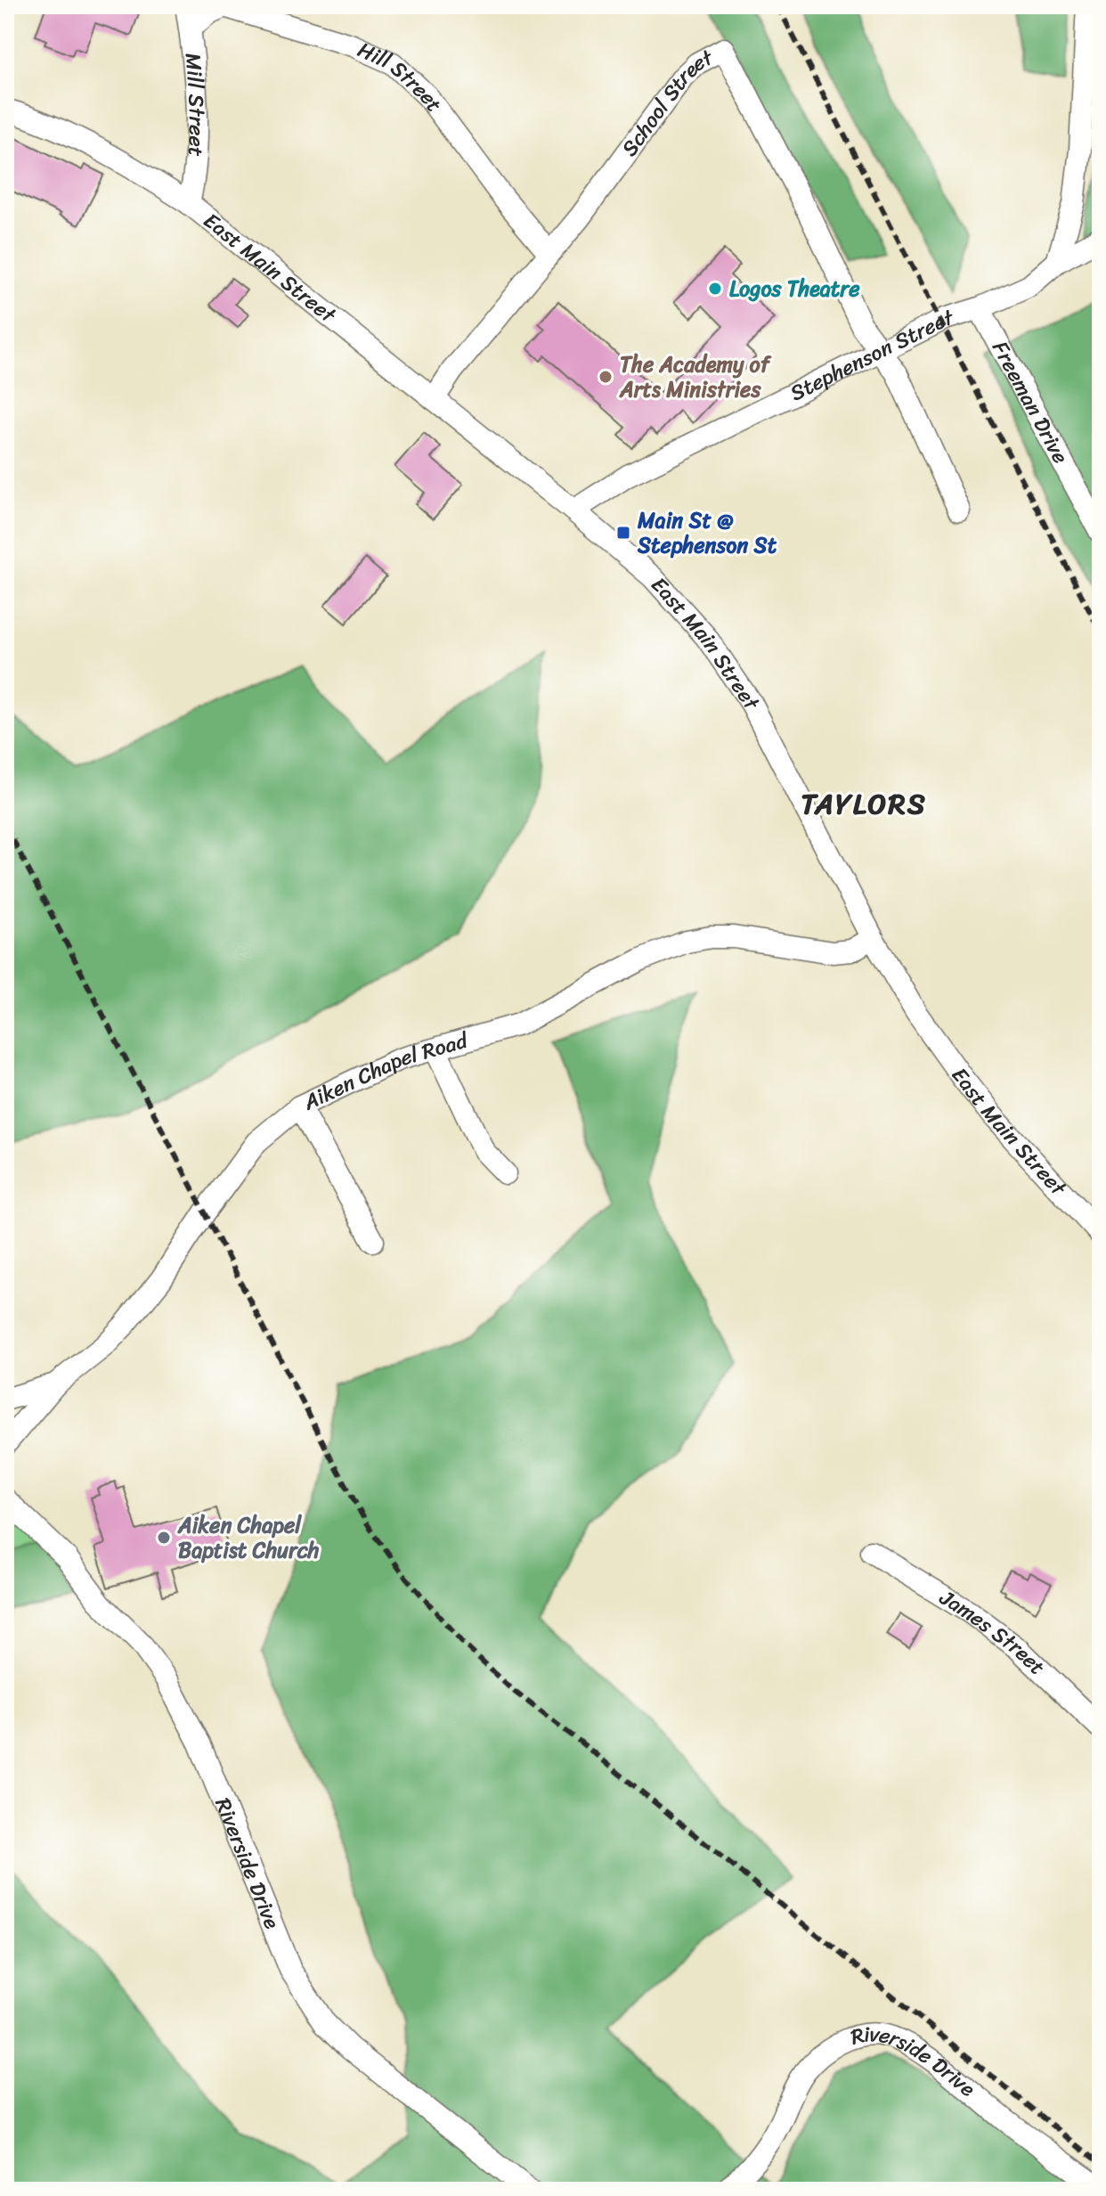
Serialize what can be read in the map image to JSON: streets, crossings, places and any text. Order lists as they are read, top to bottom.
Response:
{
  "streets": {
    "street": [
      "Hill Street",
      "Mill Street",
      "School Street",
      "East Main Street",
      "Stephenson Street",
      "Freeman Drive",
      "Aiken Chapel Road",
      "James Street",
      "Riverside Drive"
    ]
  },
  "crossings": [
    ["Hill Street", "Mill Street"],
    ["Hill Street", "School Street"],
    ["Mill Street", "East Main Street"],
    ["School Street", "East Main Street"],
    ["School Street", "Stephenson Street"],
    ["East Main Street", "Stephenson Street"],
    ["East Main Street", "Aiken Chapel Road"],
    ["Stephenson Street", "Freeman Drive"]
  ],
  "districts": ["TAYLORS"],
  "places": {
    "other": ["Logos Theatre", "The Academy of Arts Ministries", "Aiken Chapel Baptist Church"],
    "transit": ["Main St @ Stephenson St"]
  }
}
